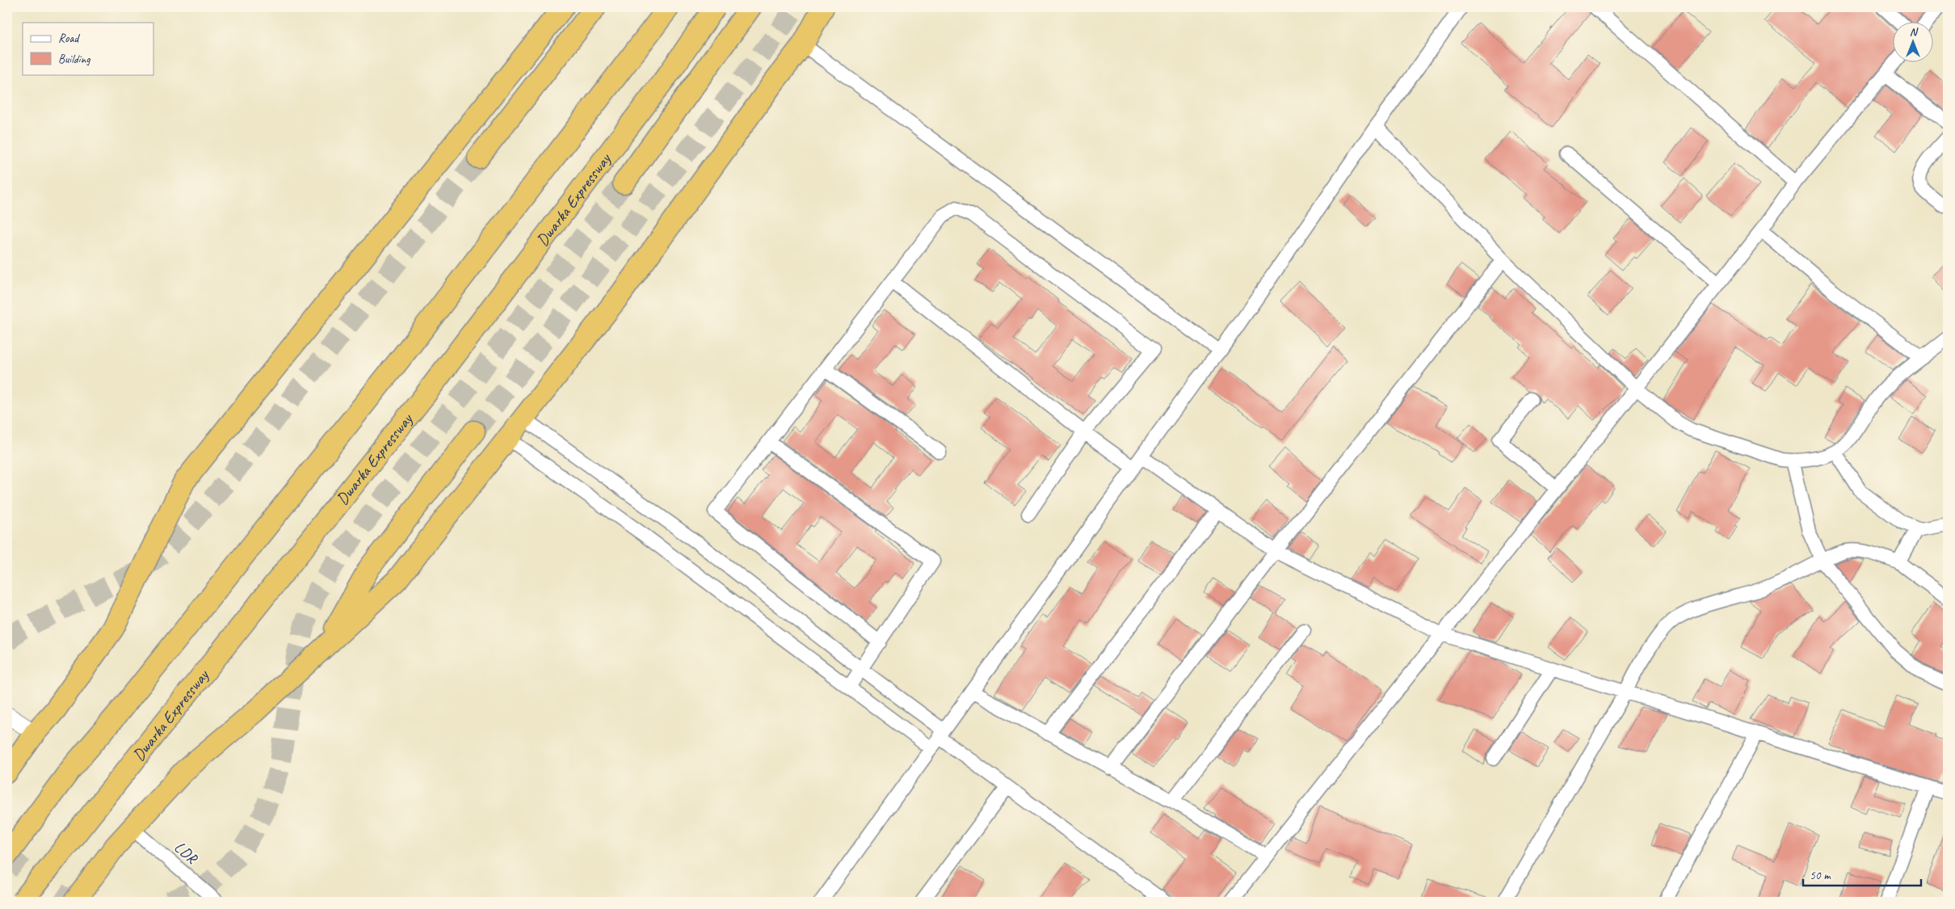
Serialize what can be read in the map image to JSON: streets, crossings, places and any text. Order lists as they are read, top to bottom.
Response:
{
  "streets": {
    "highway": ["Dwarka Expressway"],
    "street": ["LDR"]
  },
  "legend": ["Road", "Building"],
  "scale_bar": "50 m",
  "north": "top"
}
